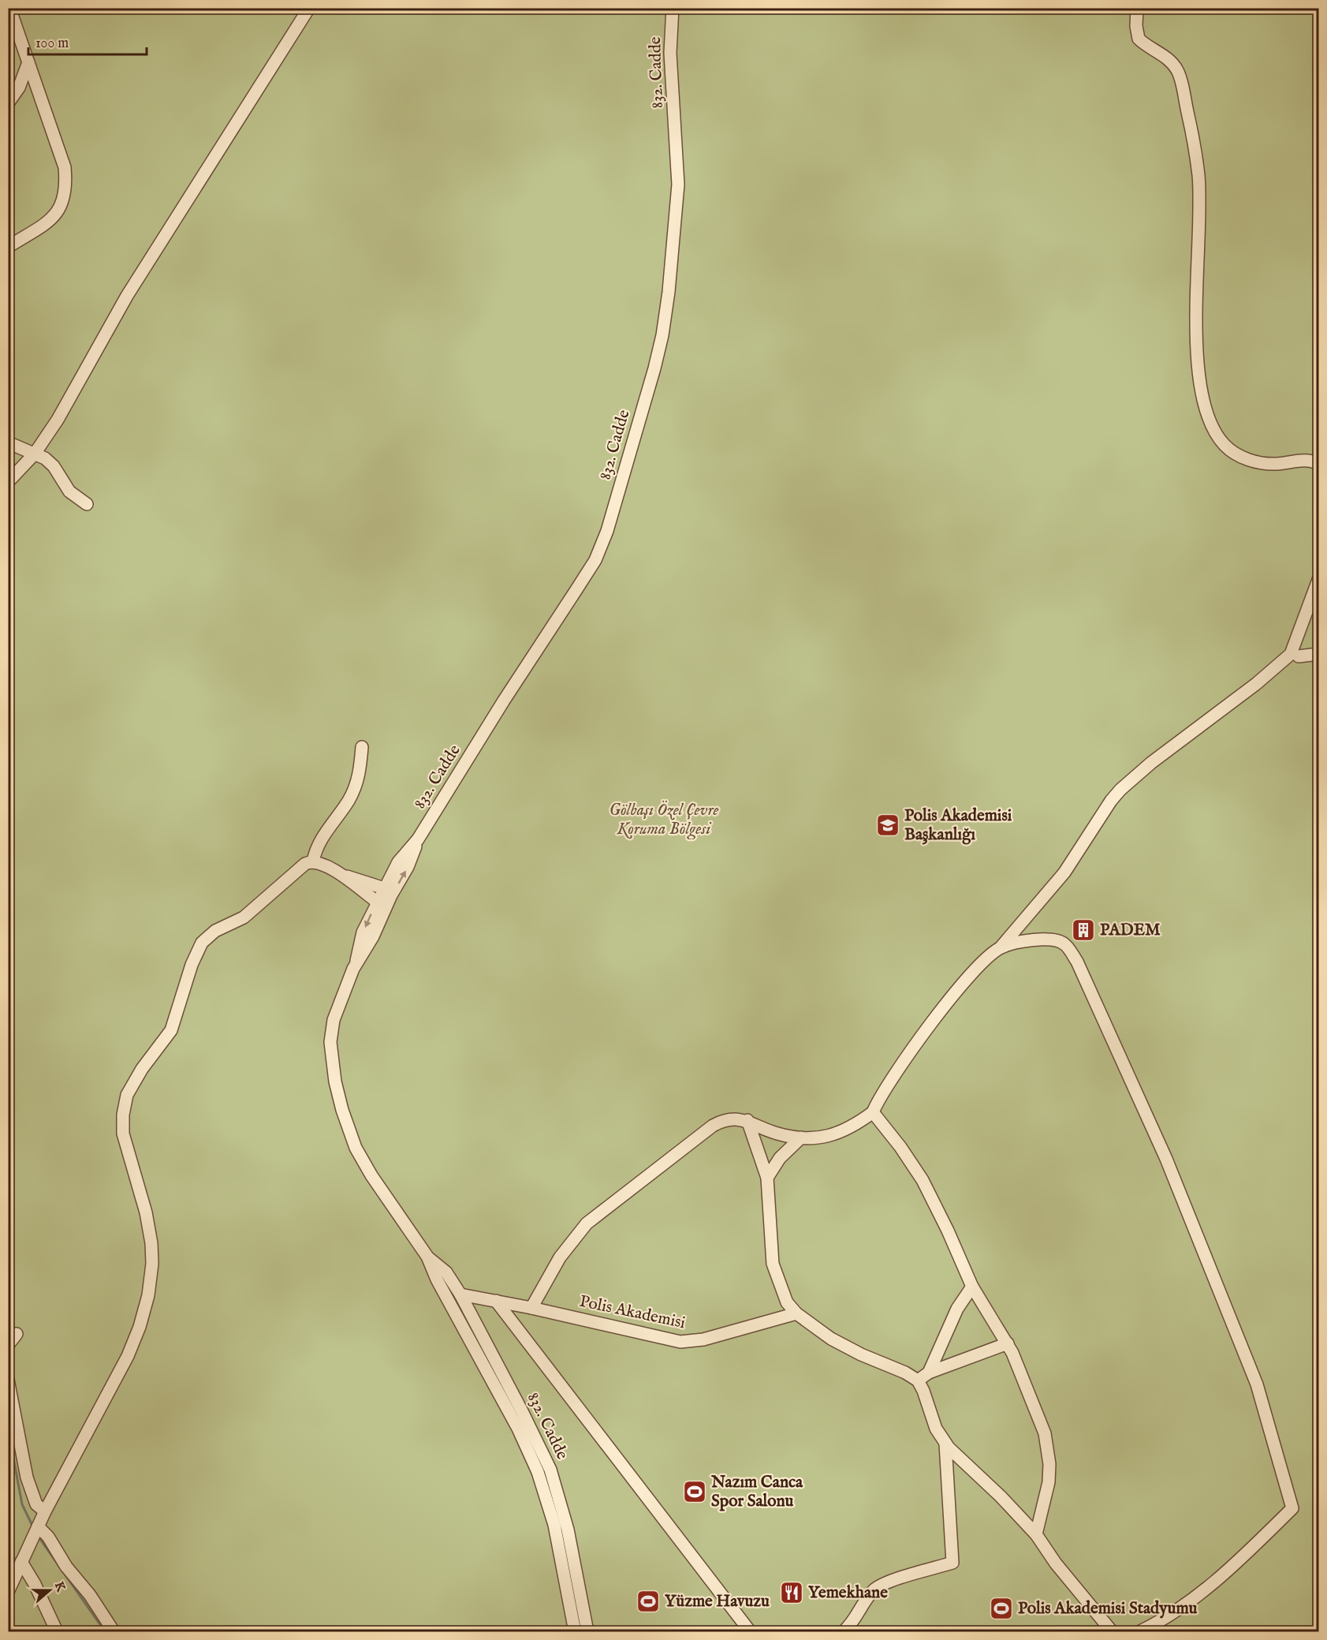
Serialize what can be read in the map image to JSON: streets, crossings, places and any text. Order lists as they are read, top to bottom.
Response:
{
  "streets": {
    "street": ["832. Cadde", "Polis Akademisi"]
  },
  "crossings": [
    ["832. Cadde", "Polis Akademisi"]
  ],
  "parks": ["Gölbaşı Özel Çevre Koruma Bölgesi"],
  "places": {
    "school or university": ["Polis Akademisi Başkanlığı"],
    "building": ["PADEM"],
    "sports": ["Nazım Canca Spor Salonu", "Yüzme Havuzu", "Polis Akademisi Stadyumu"],
    "restaurant": ["Yemekhane"]
  },
  "scale_bar": "100 m",
  "north": "right"
}
